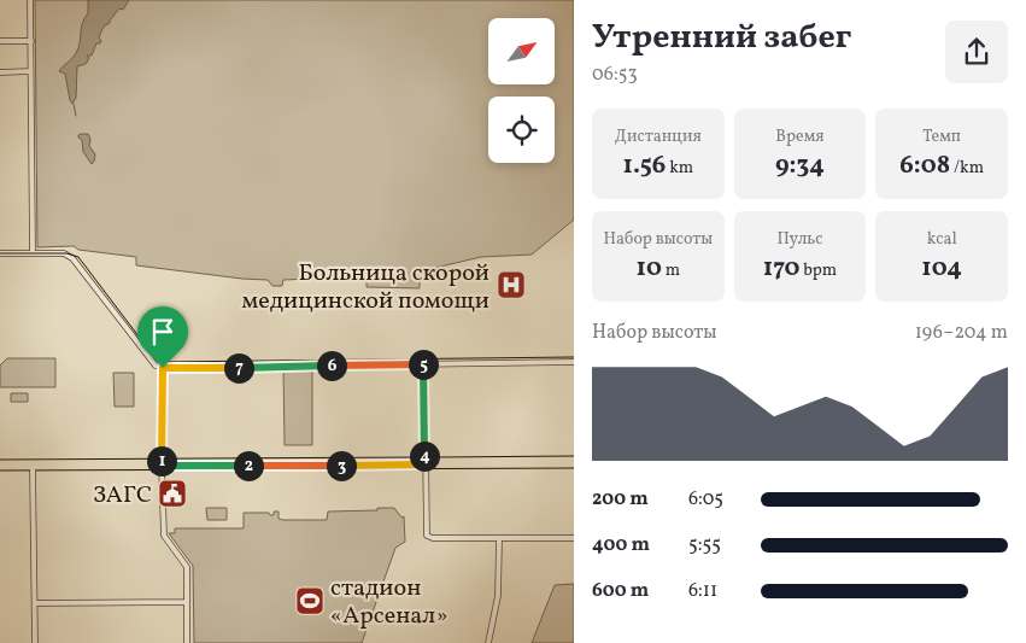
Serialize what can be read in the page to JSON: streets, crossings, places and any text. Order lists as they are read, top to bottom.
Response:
{
  "places": {
    "hospital": ["Больница скорой медицинской помощи"],
    "public building": ["ЗАГС"],
    "sports": ["стадион «Арсенал»"]
  },
  "north": "top right",
  "page": {
    "heading": ["Утренний забег", "06:53"],
    "stats": [
      ["Дистанция", "1.56 km"],
      ["Время", "9:34"],
      ["Темп", "6:08 /km"],
      ["Набор высоты", "10 m"],
      ["Пульс", "170 bpm"],
      ["kcal", "104"]
    ],
    "chart": ["Набор высоты", "196–204 m"],
    "pins": [
      "5",
      "6",
      "7",
      "4",
      "1",
      "2",
      "3"
    ],
    "list": [
      {
        "name": "200 m",
        "note": "6:05"
      },
      {
        "name": "400 m",
        "note": "5:55"
      },
      {
        "name": "600 m",
        "note": "6:11"
      }
    ]
  }
}
